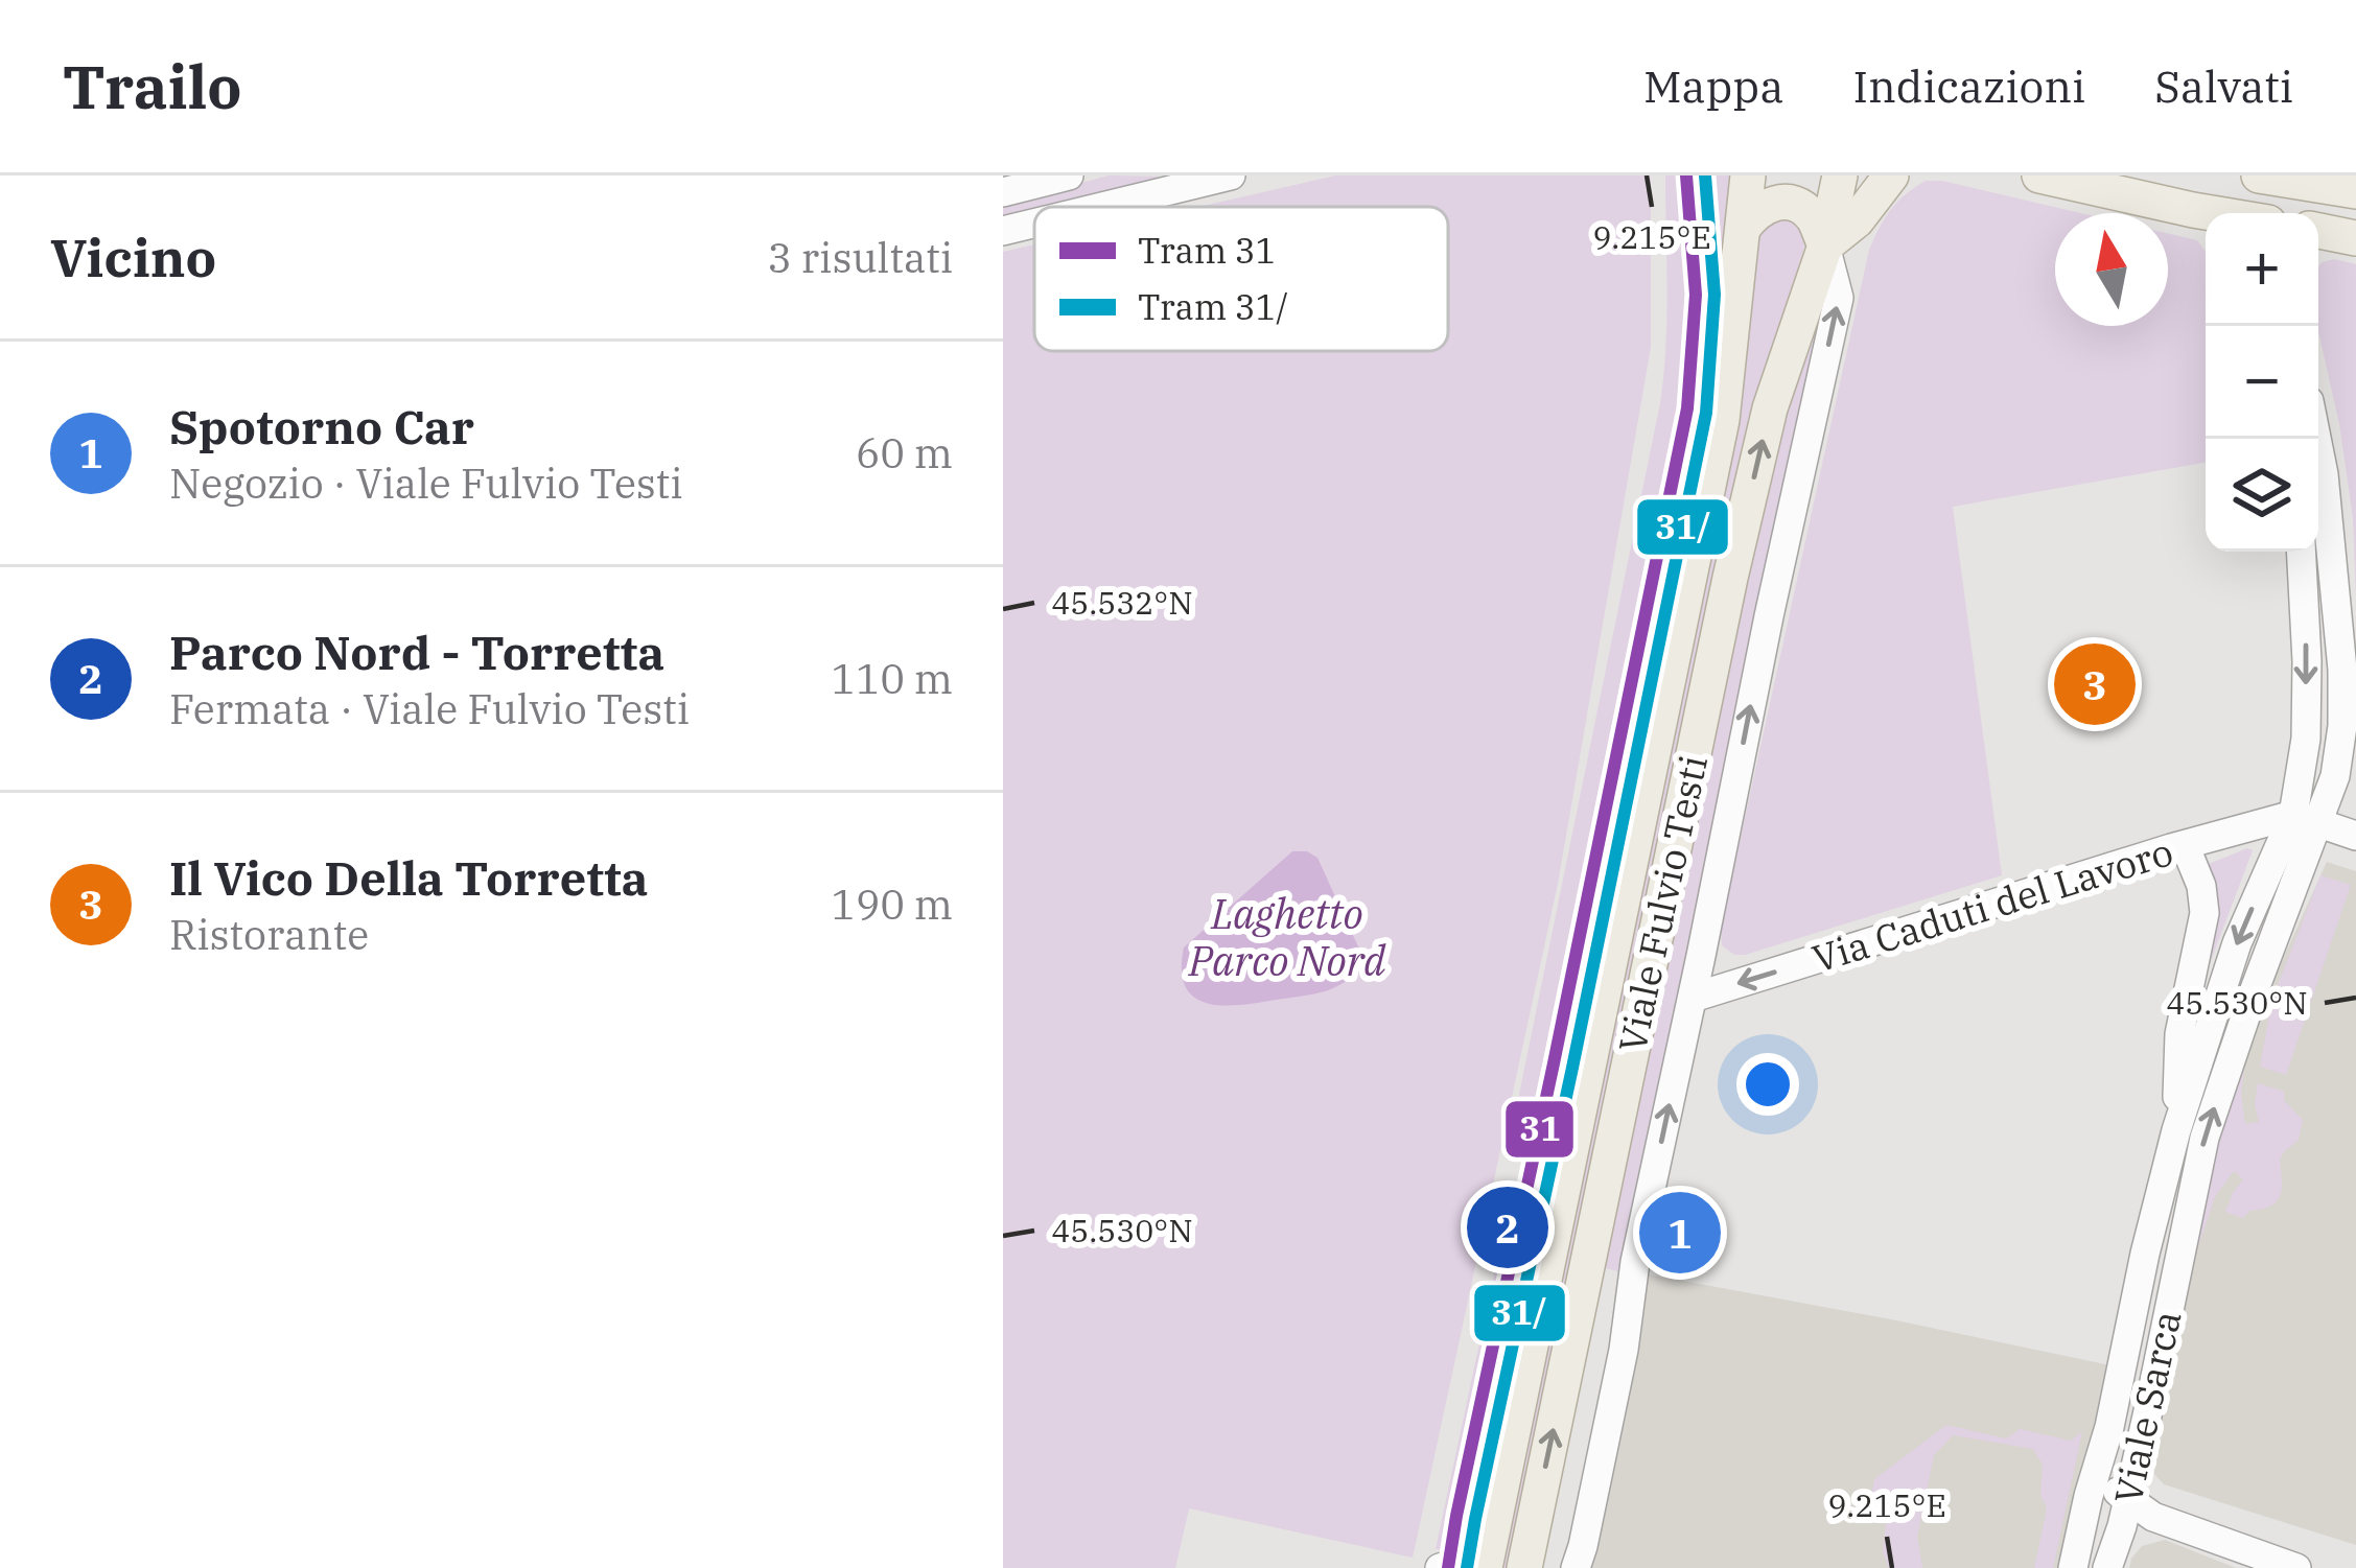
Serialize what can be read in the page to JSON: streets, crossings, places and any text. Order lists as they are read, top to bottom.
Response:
{
  "streets": {
    "main road": ["Viale Fulvio Testi"],
    "street": ["Via Caduti del Lavoro", "Viale Sarca"]
  },
  "crossings": [
    ["Viale Fulvio Testi", "Via Caduti del Lavoro"],
    ["Via Caduti del Lavoro", "Viale Sarca"]
  ],
  "one_way": ["Via Caduti del Lavoro"],
  "water": ["Laghetto Parco Nord"],
  "lines": ["tram line 31", "tram line 31/"],
  "legend": ["Tram 31", "Tram 31/"],
  "north": "top",
  "page": {
    "header": "Trailo",
    "nav": ["Mappa", "Indicazioni", "Salvati"],
    "heading": ["Vicino", "3 risultati"],
    "map_buttons": ["+", "−"],
    "list": [
      {
        "mark": "1",
        "name": "Spotorno Car",
        "note": "Negozio · Viale Fulvio Testi",
        "value": "60 m"
      },
      {
        "mark": "2",
        "name": "Parco Nord - Torretta",
        "note": "Fermata · Viale Fulvio Testi",
        "value": "110 m"
      },
      {
        "mark": "3",
        "name": "Il Vico Della Torretta",
        "note": "Ristorante",
        "value": "190 m"
      }
    ],
    "pins": ["3", "2", "1"]
  },
  "coordinates": ["9.215°E", "45.532°N", "45.530°N"]
}
